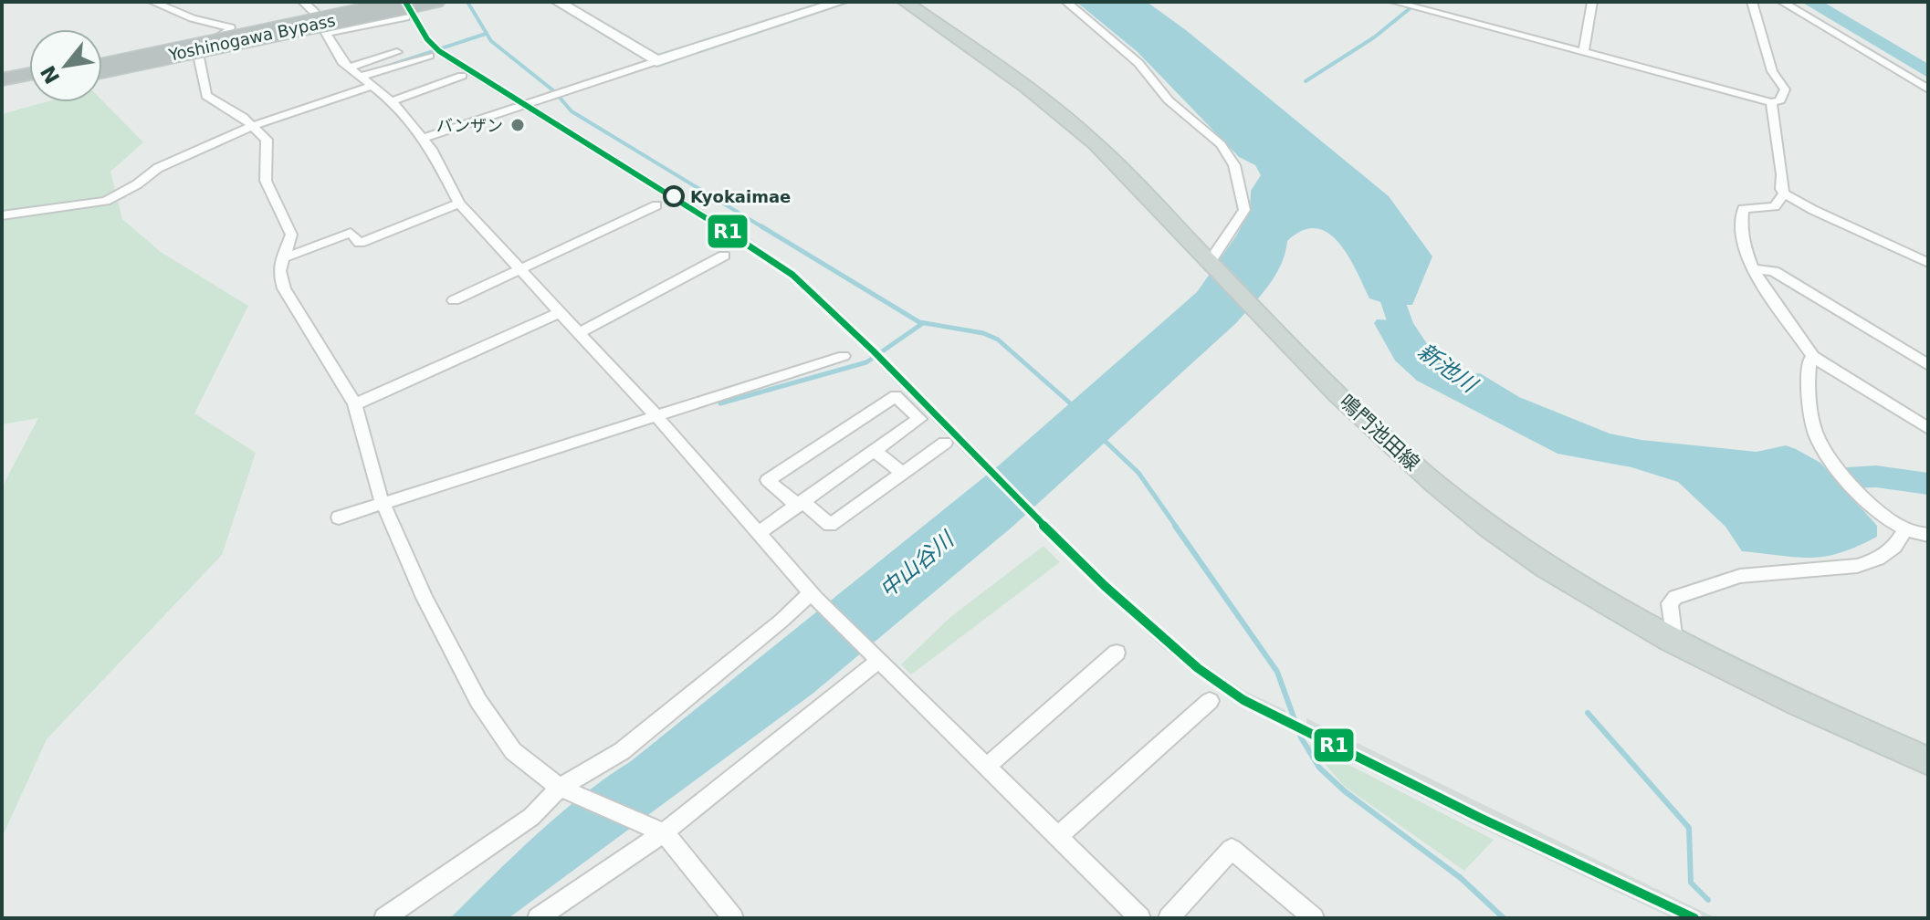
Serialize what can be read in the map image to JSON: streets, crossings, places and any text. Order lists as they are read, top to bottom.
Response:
{
  "streets": {
    "highway": ["Yoshinogawa Bypass"],
    "main road": ["鳴門池田線"]
  },
  "water": ["新池川", "中山谷川"],
  "places": ["バンザン", "Kyokaimae"],
  "lines": ["transit line R1"],
  "north": "bottom left"
}
